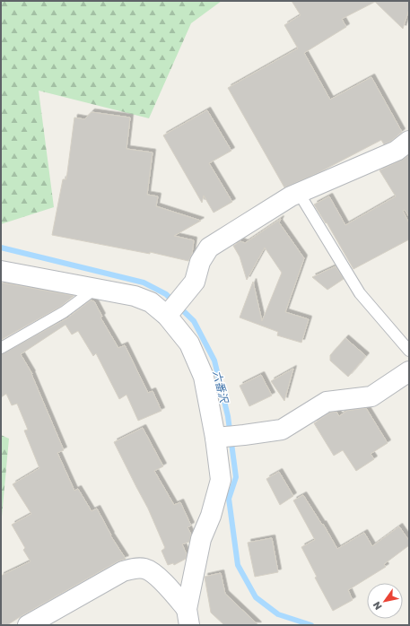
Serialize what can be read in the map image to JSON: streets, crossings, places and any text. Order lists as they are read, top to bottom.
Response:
{
  "water": ["六番沢"],
  "north": "bottom left"
}
